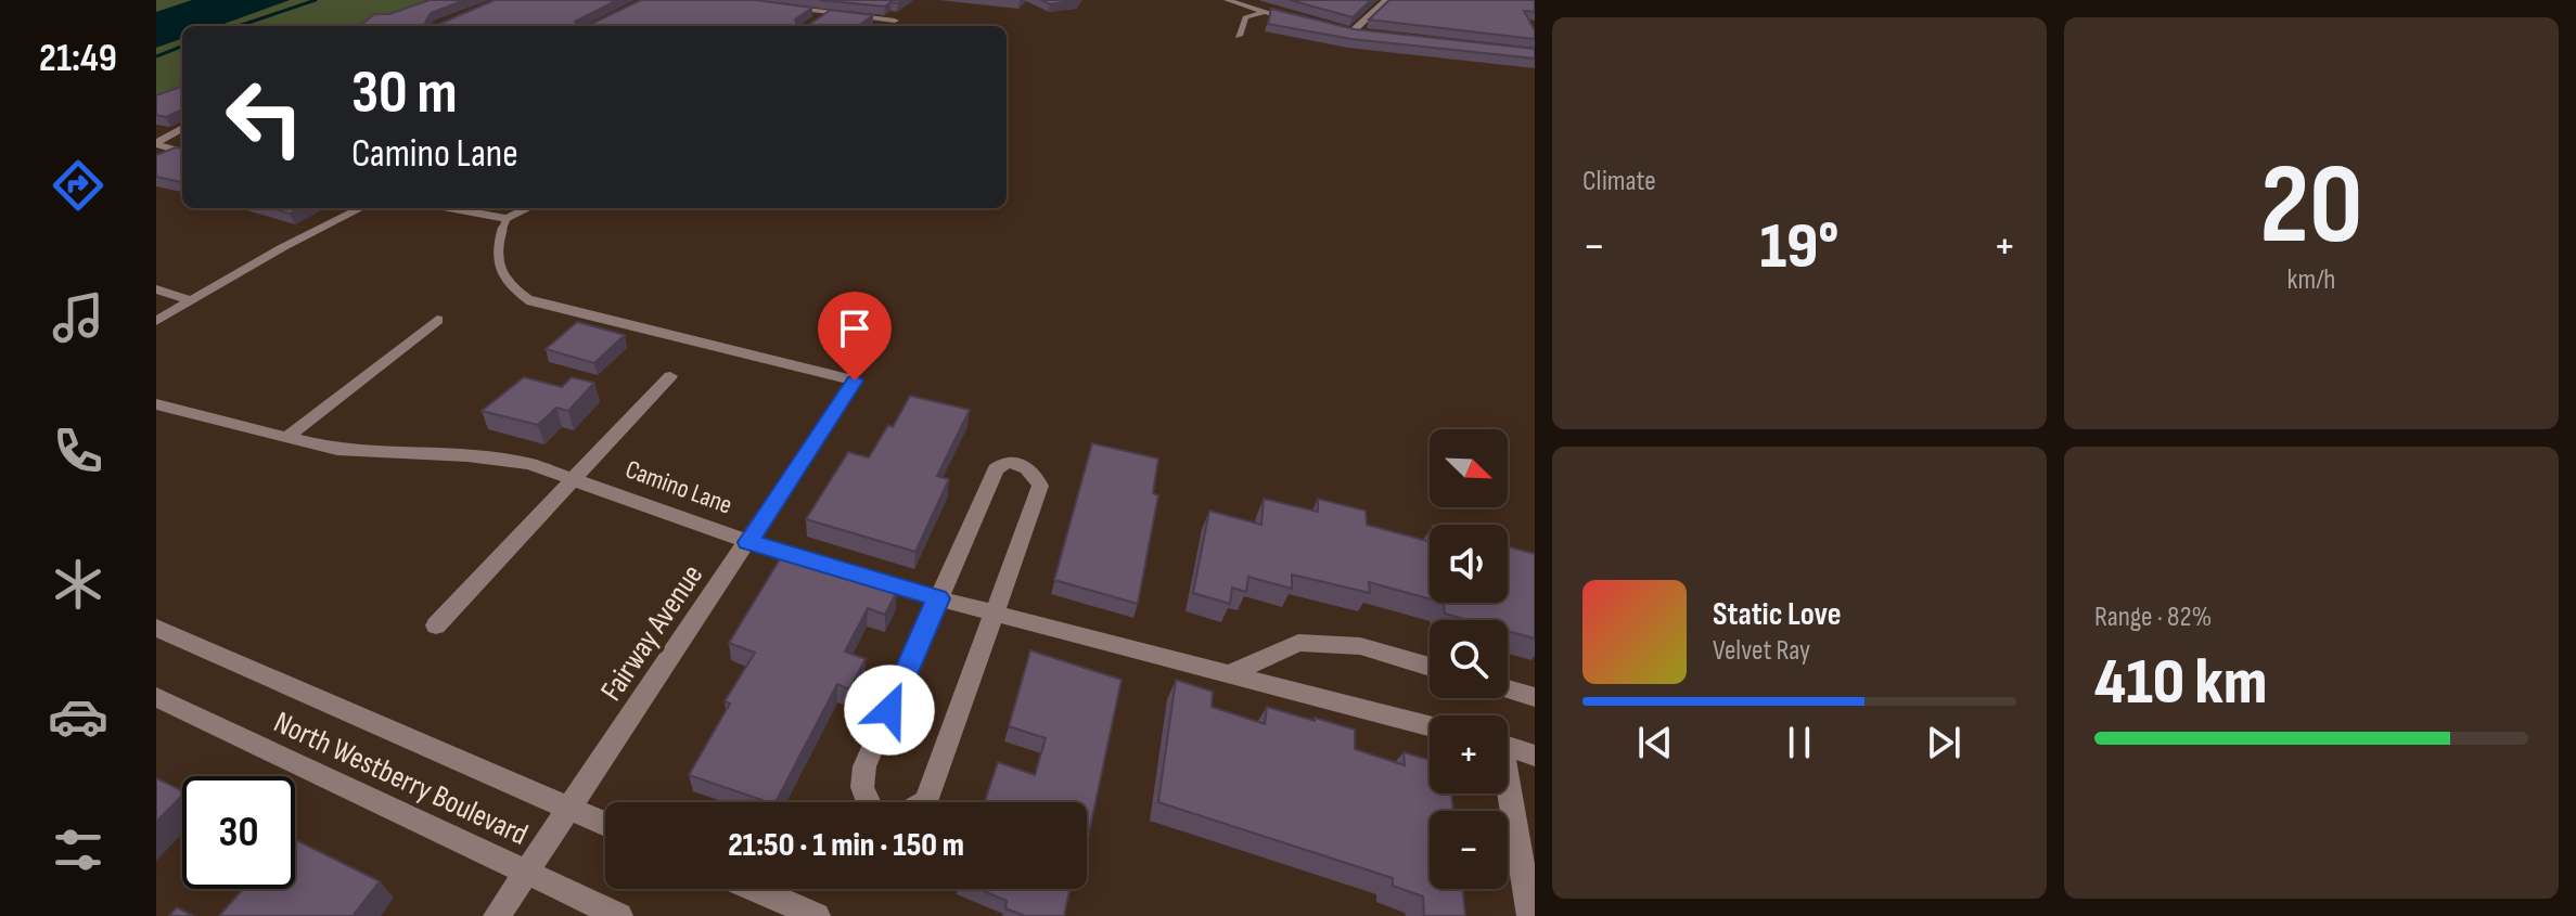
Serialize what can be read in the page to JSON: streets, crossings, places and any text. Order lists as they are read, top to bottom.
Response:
{
  "streets": {
    "street": ["Camino Lane", "Fairway Avenue", "North Westberry Boulevard"]
  },
  "crossings": [
    ["Camino Lane", "Fairway Avenue"],
    ["Fairway Avenue", "North Westberry Boulevard"]
  ],
  "north": "bottom right",
  "page": {
    "tabs": "21:49",
    "tile": [
      "Climate",
      ["20", "km/h"],
      ["Range · 82%", "410 km"]
    ],
    "turn": ["30 m", "Camino Lane"],
    "heat": ["−", "19°", "+"],
    "map_buttons": ["+", "−"],
    "song": ["Static Love", "Velvet Ray"],
    "limit": "30",
    "trip": "21:50 · 1 min · 150 m"
  }
}
